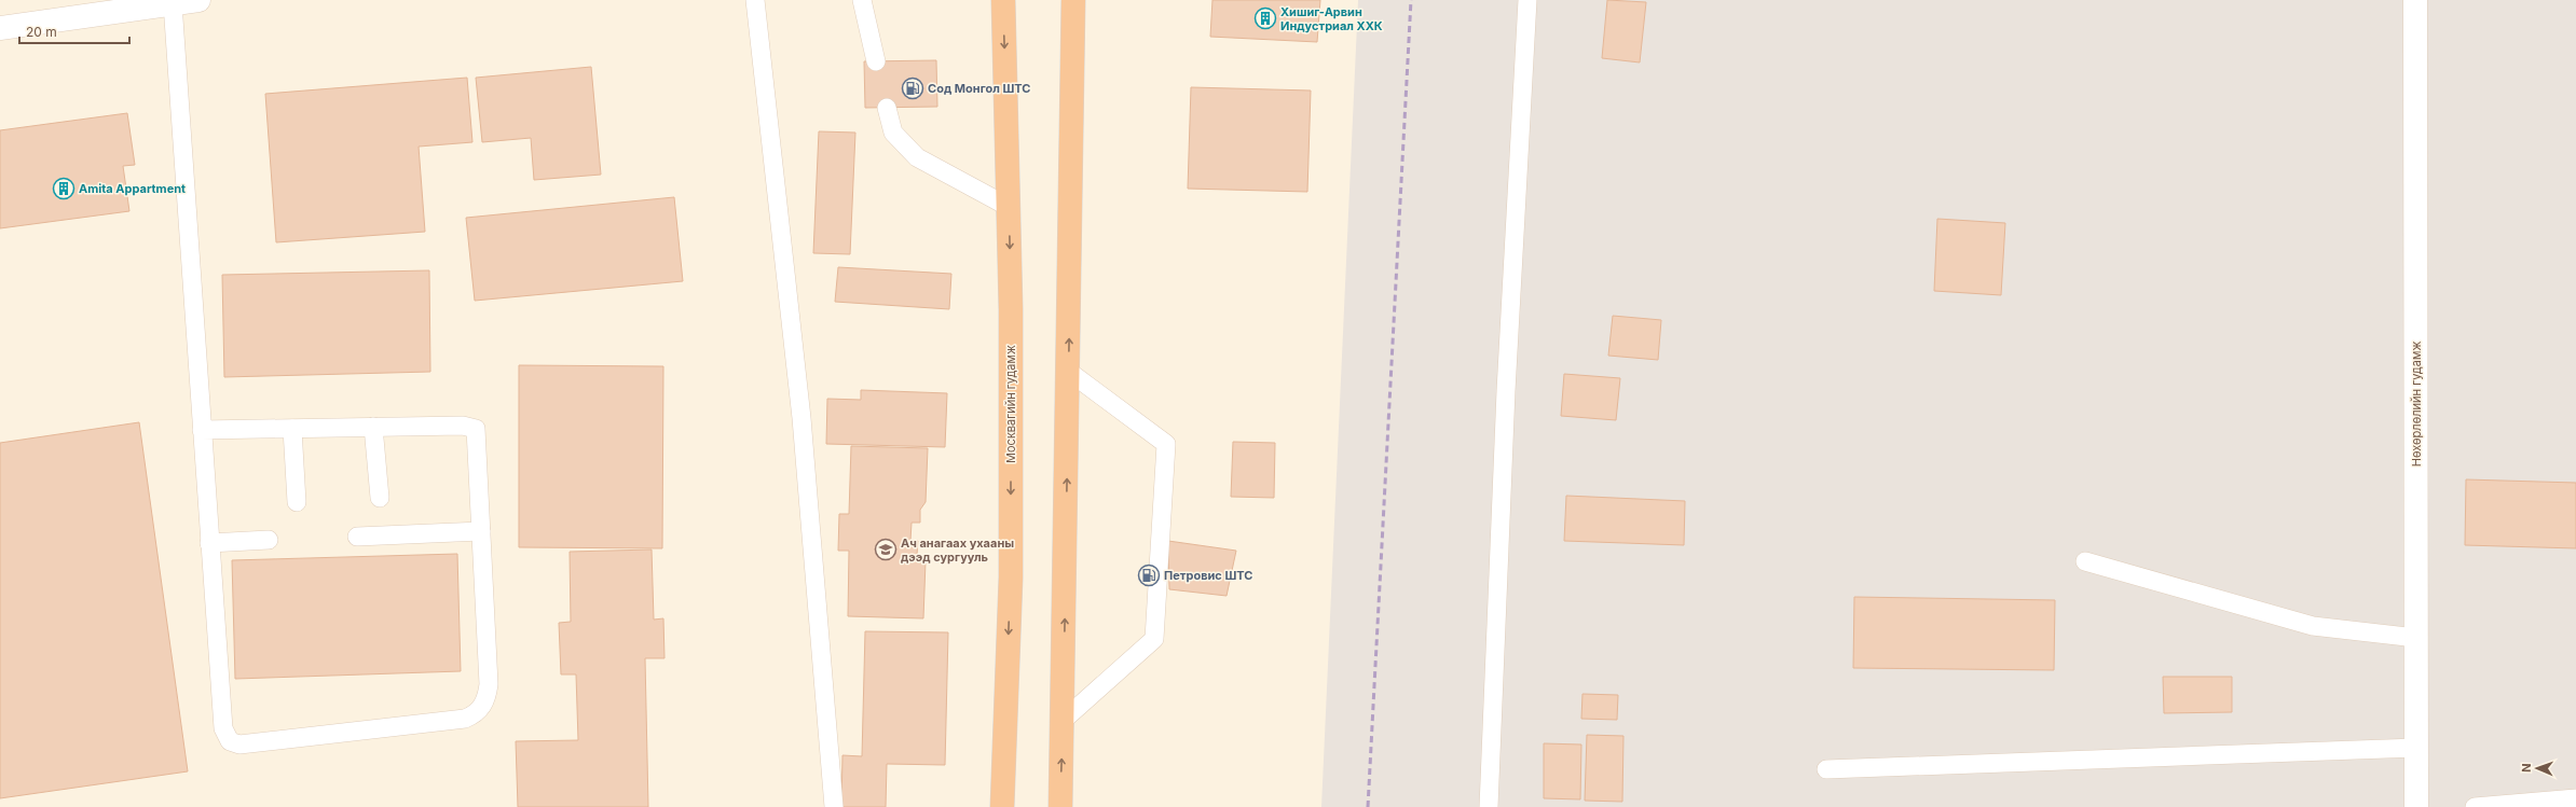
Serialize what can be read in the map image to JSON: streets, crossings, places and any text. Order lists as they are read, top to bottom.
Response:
{
  "streets": {
    "highway": ["Москвагийн гудамж"],
    "street": ["Нөхөрлөлийн гудамж"]
  },
  "places": {
    "building": ["Хишиг-Арвин Индустриал ХХК", "Amita Appartment"],
    "fuel station": ["Сод Монгол ШТС", "Петровис ШТС"],
    "school or university": ["Ач анагаах ухааны дээд сургууль"]
  },
  "scale_bar": "20 m",
  "north": "left"
}
